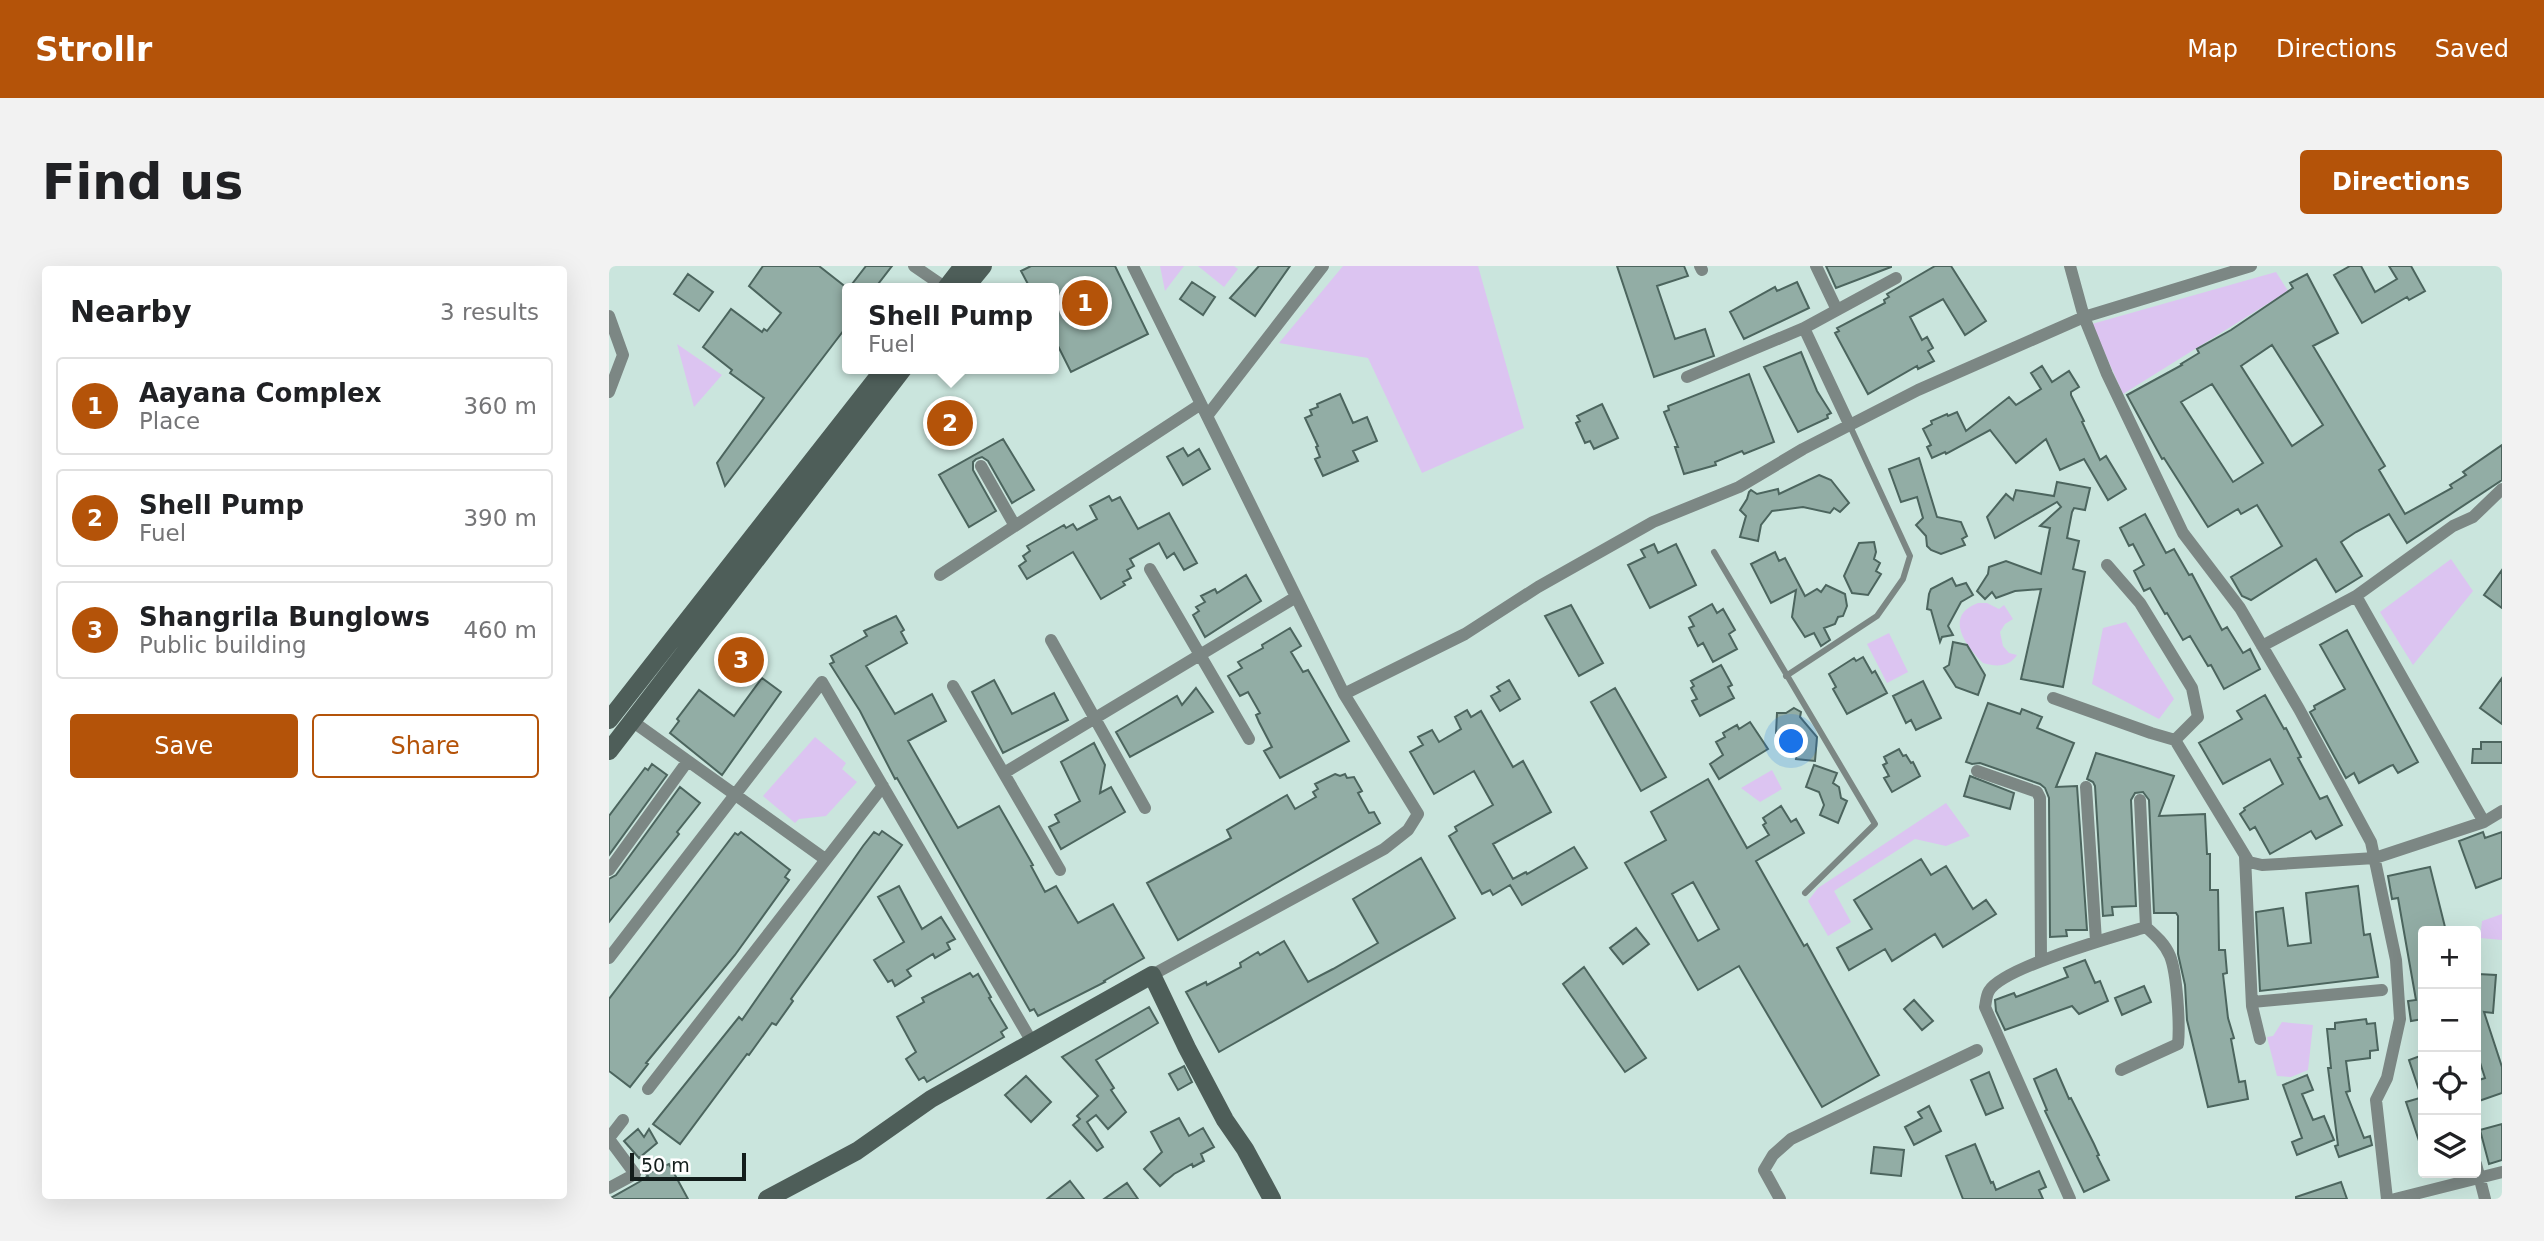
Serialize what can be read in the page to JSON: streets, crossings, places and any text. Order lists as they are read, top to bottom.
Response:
{
  "scale_bar": "50 m",
  "page": {
    "header": "Strollr",
    "nav": ["Map", "Directions", "Saved"],
    "buttons": [
      "Directions",
      ["Save", "Share"]
    ],
    "title": "Find us",
    "heading": ["Nearby", "3 results"],
    "pins": ["1", "2", "3"],
    "popup": ["Shell Pump", "Fuel"],
    "list": [
      {
        "mark": "1",
        "name": "Aayana Complex",
        "note": "Place",
        "value": "360 m"
      },
      {
        "mark": "2",
        "name": "Shell Pump",
        "note": "Fuel",
        "value": "390 m"
      },
      {
        "mark": "3",
        "name": "Shangrila Bunglows",
        "note": "Public building",
        "value": "460 m"
      }
    ],
    "map_buttons": ["+", "−"],
    "scale": "50 m"
  }
}
